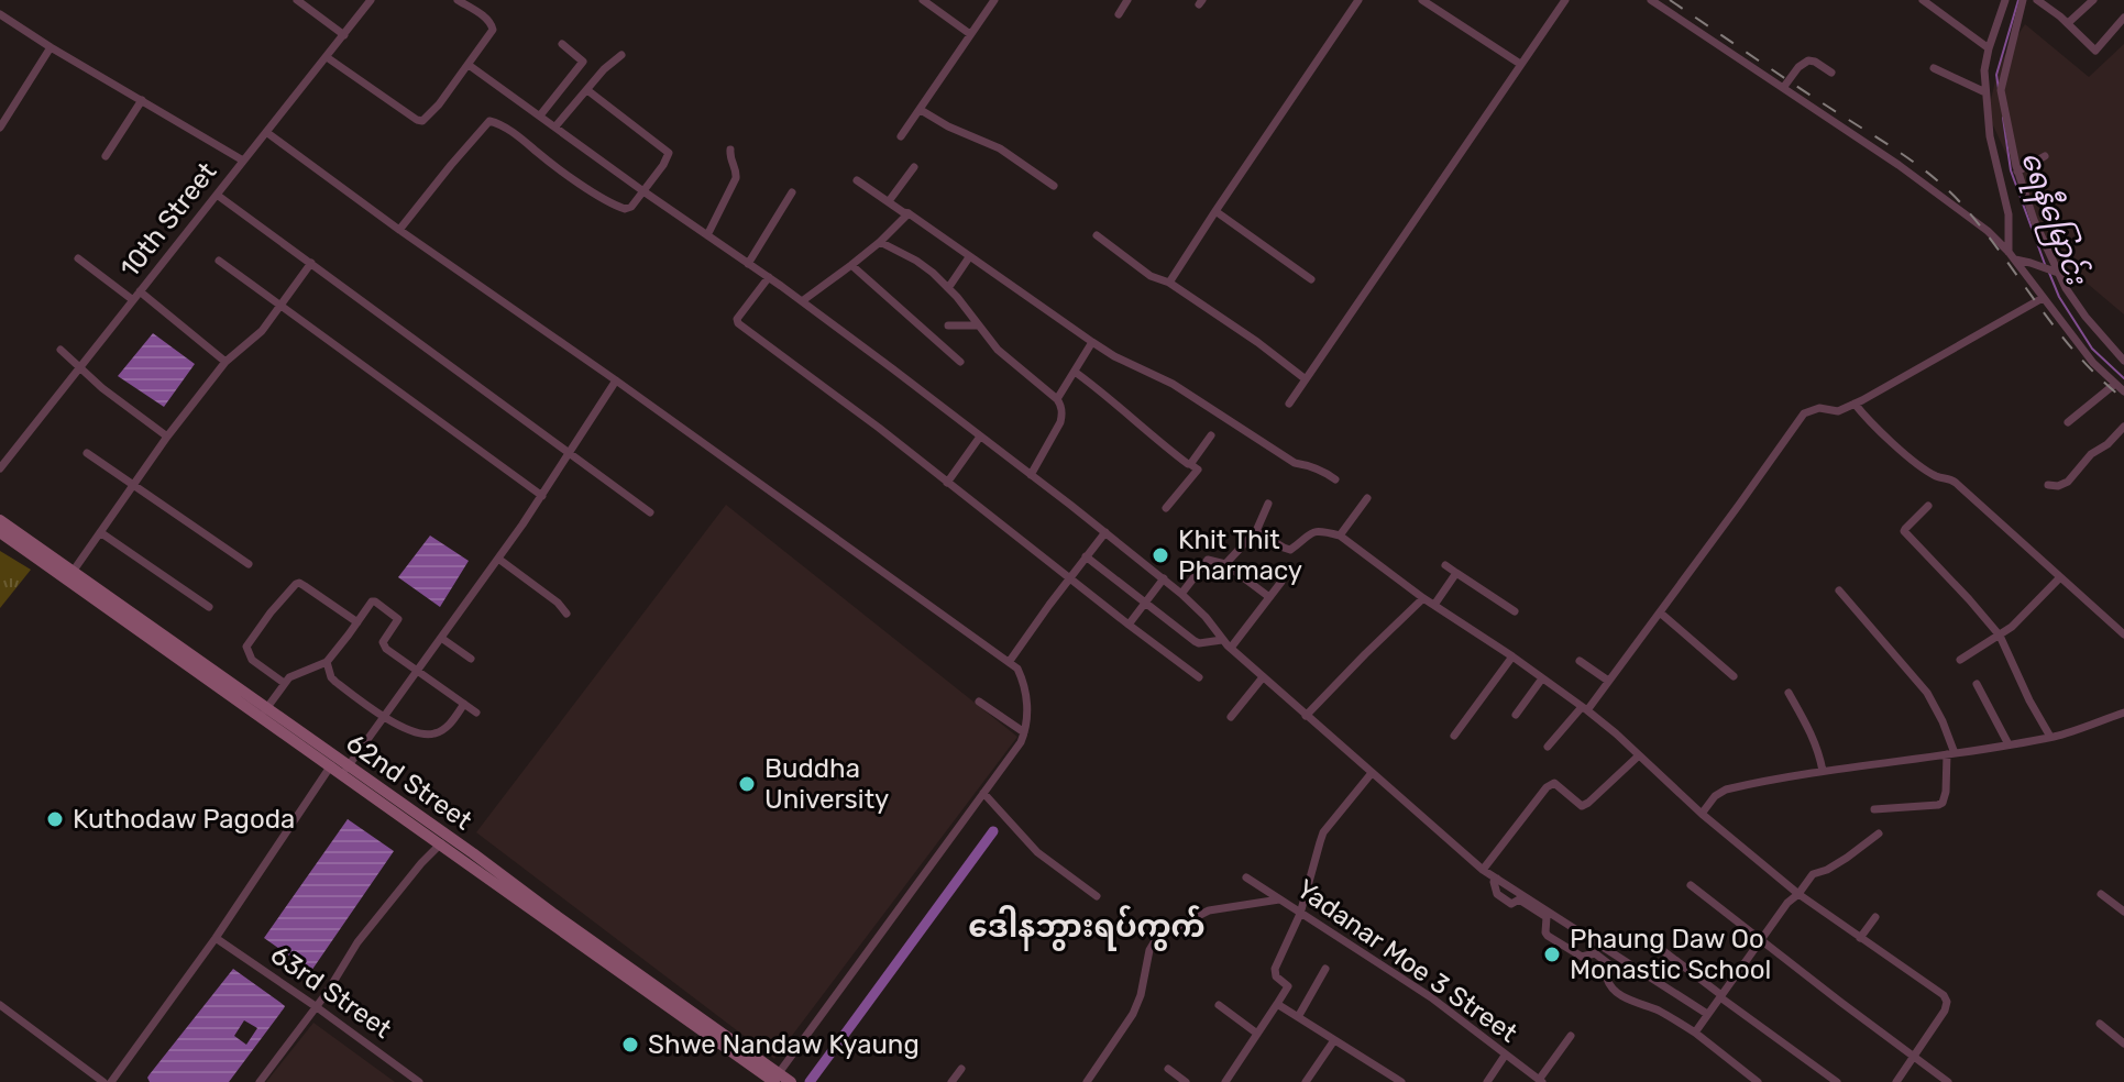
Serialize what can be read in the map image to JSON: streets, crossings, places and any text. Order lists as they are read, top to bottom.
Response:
{
  "streets": {
    "main road": ["62nd Street"],
    "street": ["10th Street", "Yadanar Moe 3 Street", "63rd Street"]
  },
  "districts": ["ဒေါနဘွားရပ်ကွက်"],
  "water": ["ရေနီမြောင်း"],
  "places": [
    "Khit Thit Pharmacy",
    "Buddha University",
    "Kuthodaw Pagoda",
    "Phaung Daw Oo Monastic School",
    "Shwe Nandaw Kyaung"
  ]
}
